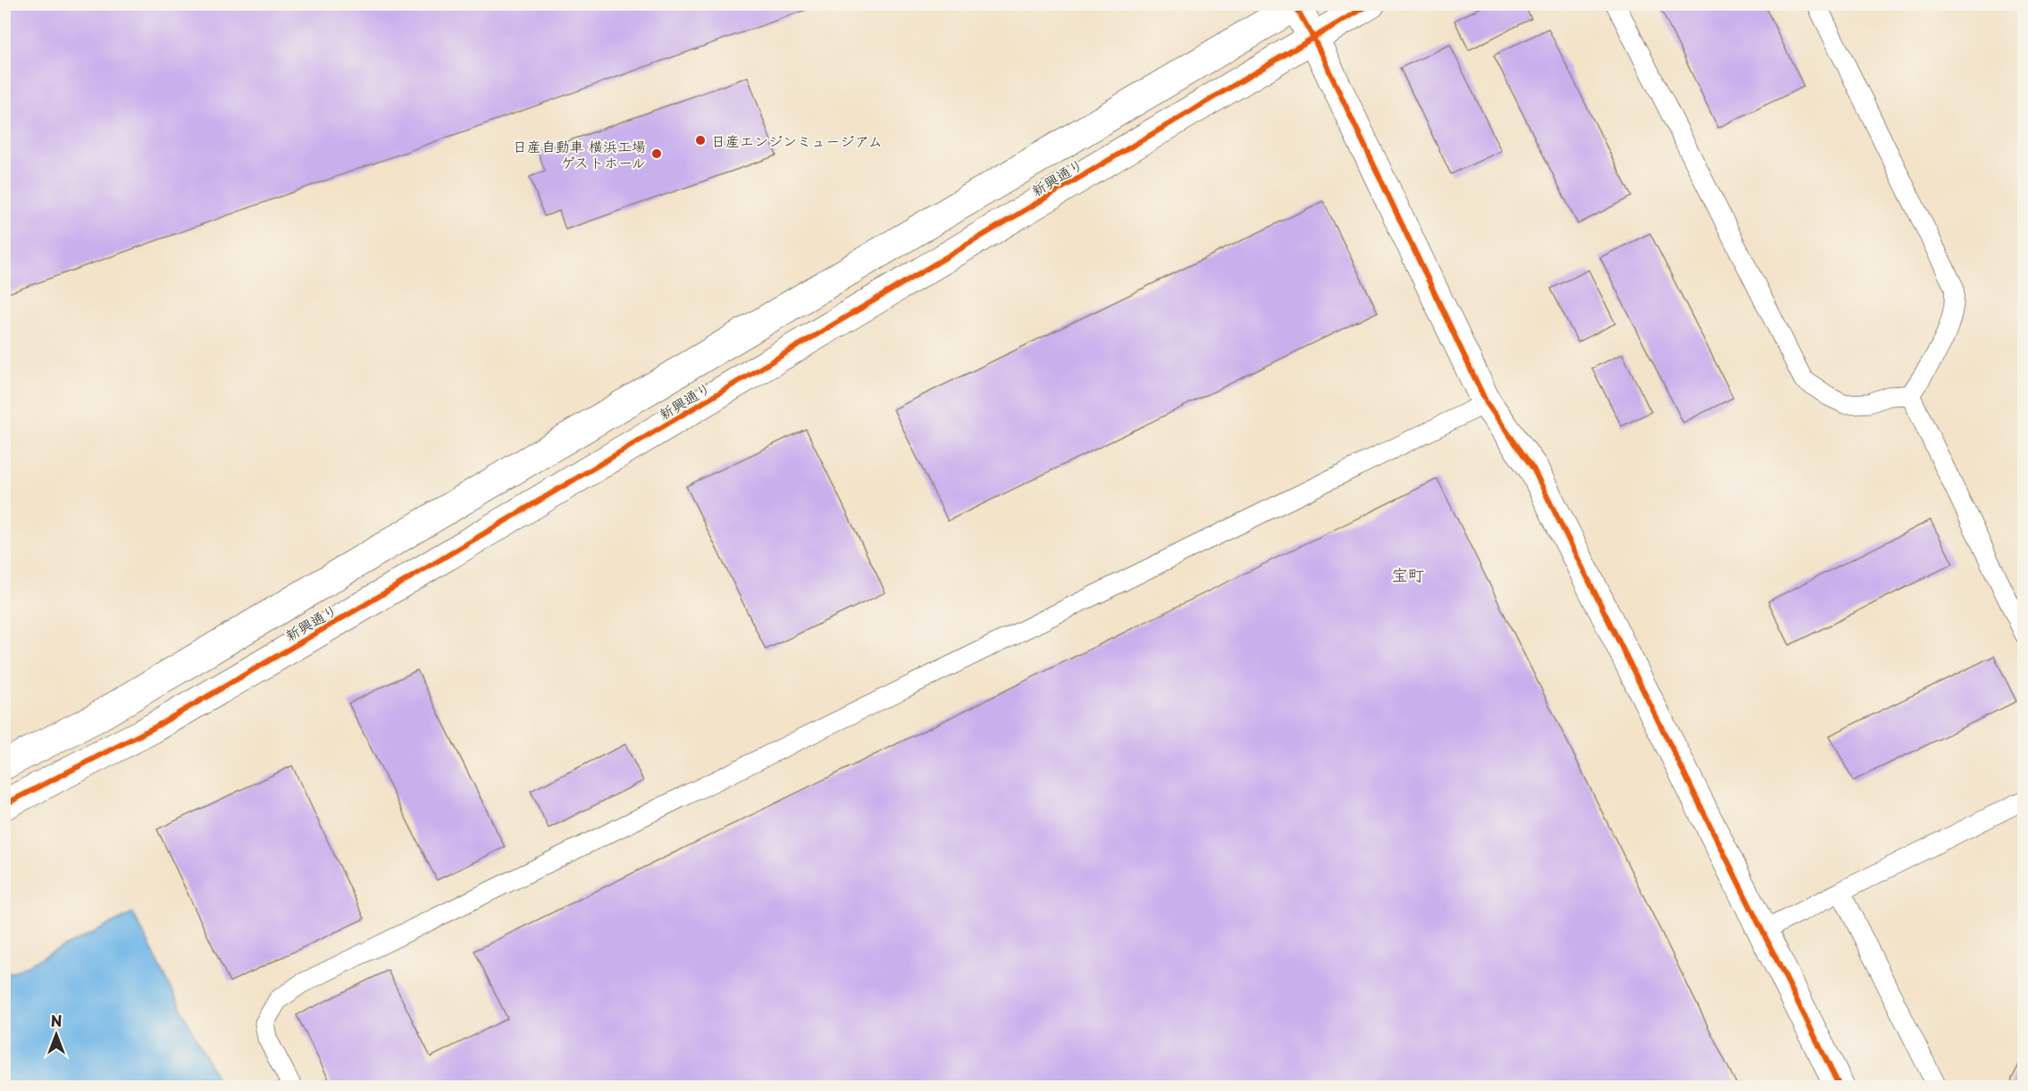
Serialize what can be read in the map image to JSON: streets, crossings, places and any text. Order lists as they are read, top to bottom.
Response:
{
  "streets": {
    "street": ["新興通り"]
  },
  "districts": ["宝町"],
  "places": ["日産エンジンミュージアム", "日産自動車 横浜工場 ゲストホール"],
  "north": "top"
}
